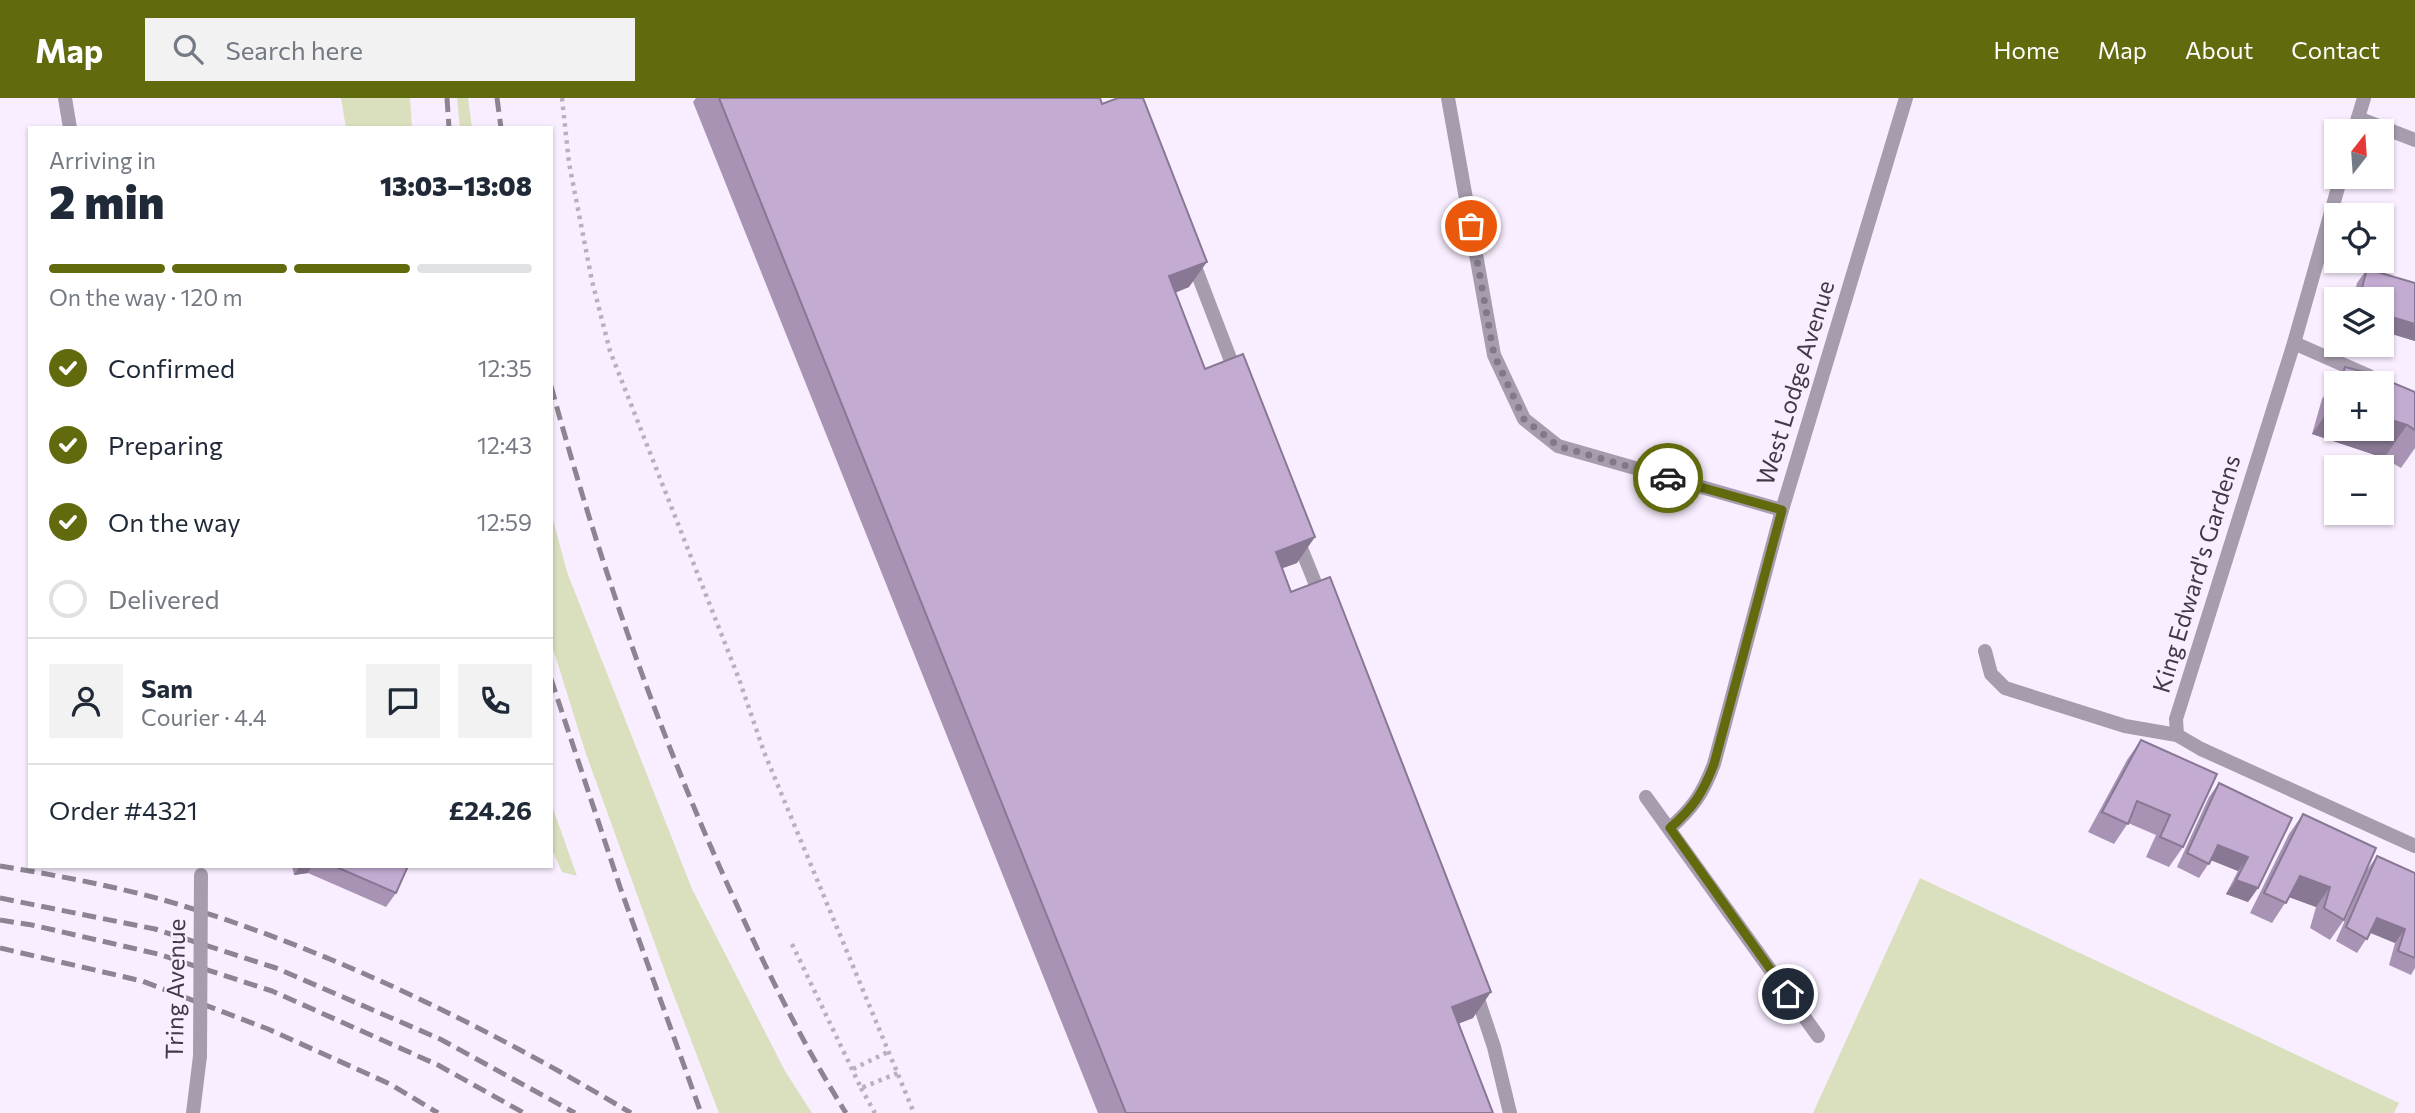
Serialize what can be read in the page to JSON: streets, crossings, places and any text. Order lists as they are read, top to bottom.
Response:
{
  "streets": {
    "street": ["West Lodge Avenue", "King Edward's Gardens", "Tring Avenue"]
  },
  "north": "top",
  "page": {
    "header": "Map",
    "search": "Search here",
    "nav": [
      "Home",
      "Map",
      "About",
      "Contact"
    ],
    "map_buttons": ["+", "−"],
    "heading": ["2 min", "Arriving in", "13:03–13:08"],
    "panel": [
      "Sam",
      "Courier · 4.4",
      "Order #4321",
      "£24.26"
    ],
    "bar": "On the way · 120 m",
    "list": [
      ["Confirmed", "12:35"],
      ["Preparing", "12:43"],
      ["On the way", "12:59"],
      "Delivered"
    ]
  }
}
